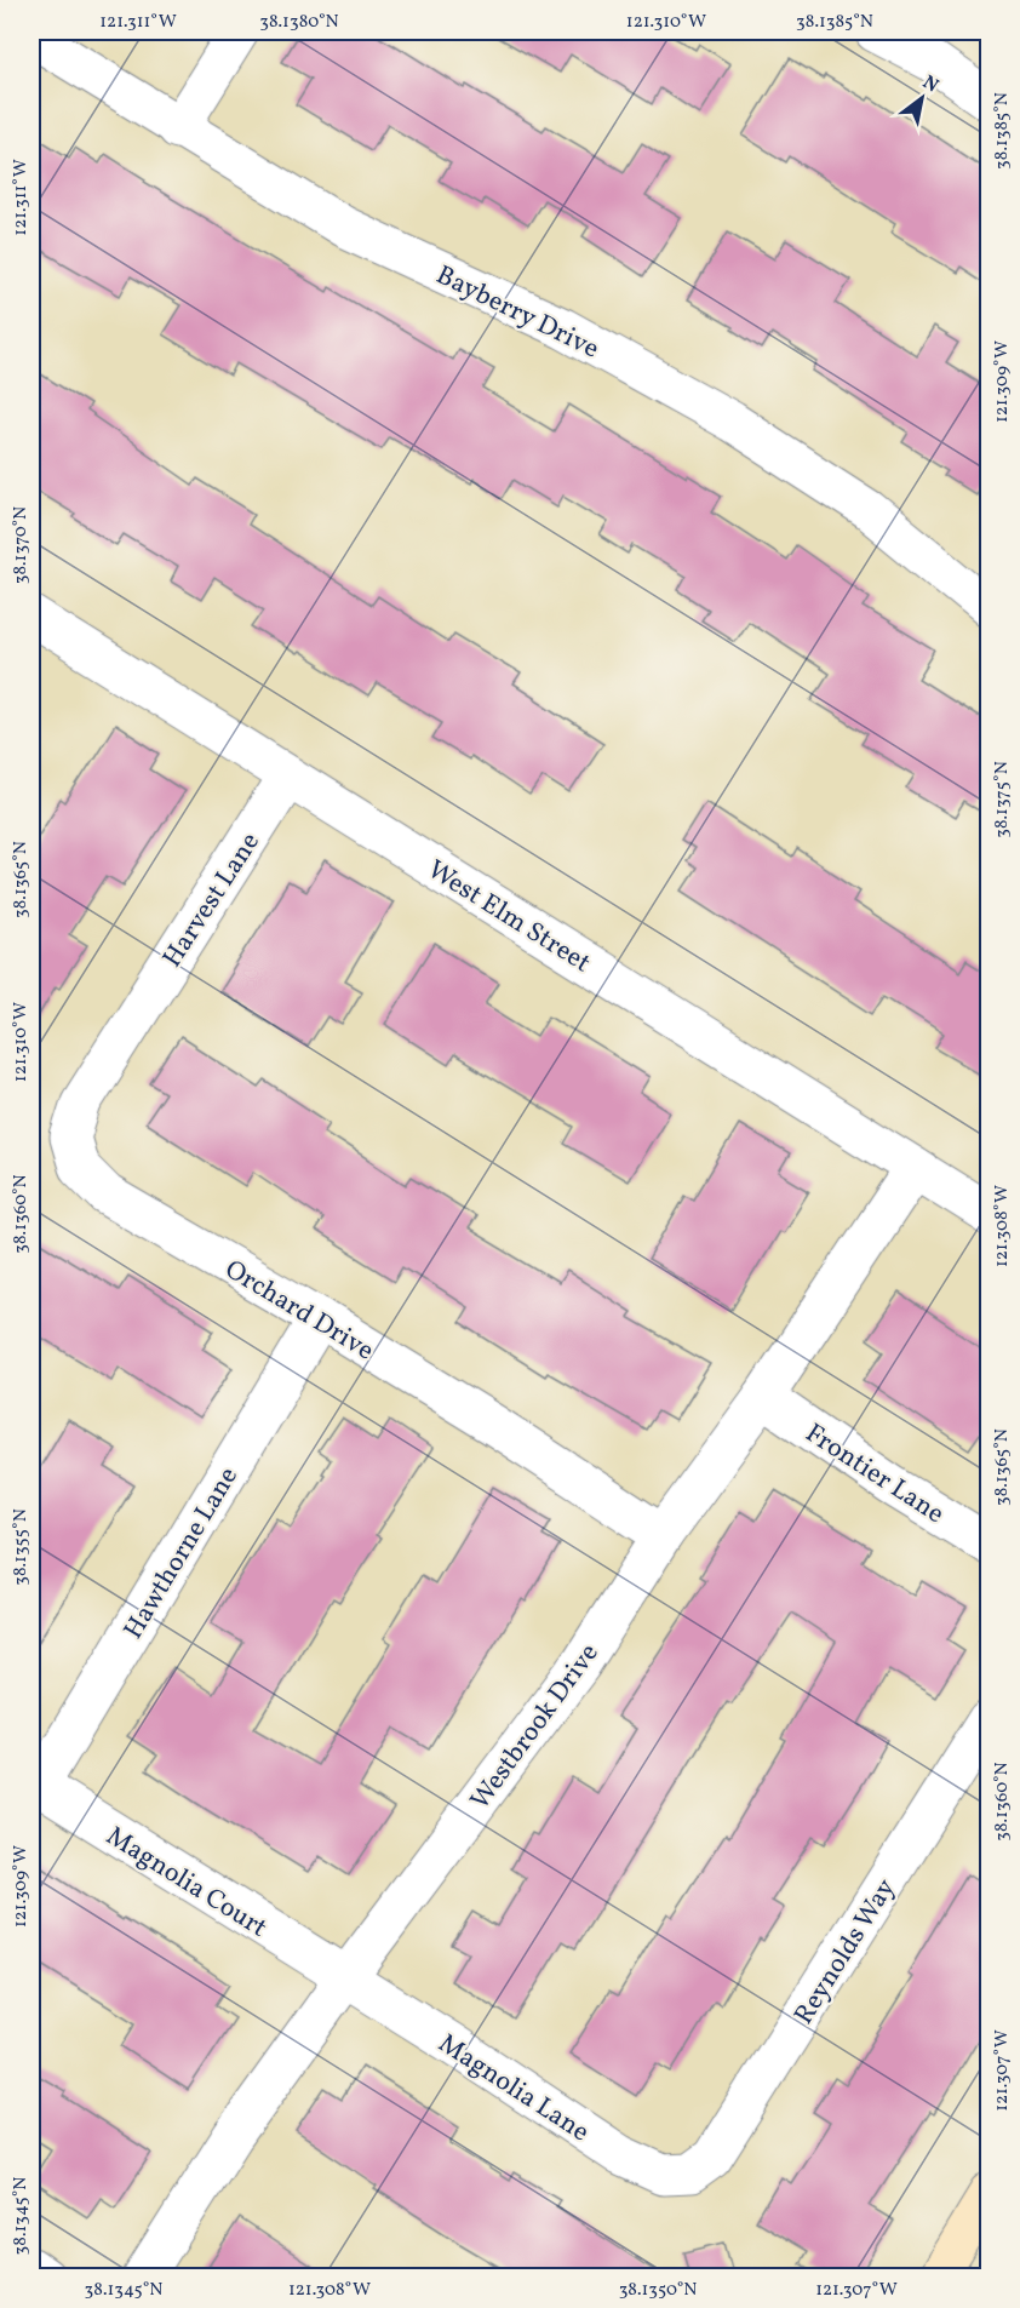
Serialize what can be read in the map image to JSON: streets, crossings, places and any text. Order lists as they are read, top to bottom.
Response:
{
  "streets": {
    "street": [
      "Bayberry Drive",
      "Harvest Lane",
      "West Elm Street",
      "Orchard Drive",
      "Frontier Lane",
      "Hawthorne Lane",
      "Westbrook Drive",
      "Magnolia Court",
      "Reynolds Way",
      "Magnolia Lane"
    ]
  },
  "crossings": [
    ["Harvest Lane", "West Elm Street"],
    ["Harvest Lane", "Orchard Drive"],
    ["West Elm Street", "Westbrook Drive"],
    ["Orchard Drive", "Hawthorne Lane"],
    ["Orchard Drive", "Westbrook Drive"],
    ["Frontier Lane", "Westbrook Drive"],
    ["Hawthorne Lane", "Magnolia Court"],
    ["Westbrook Drive", "Magnolia Court"],
    ["Westbrook Drive", "Magnolia Lane"],
    ["Magnolia Court", "Magnolia Lane"],
    ["Reynolds Way", "Magnolia Lane"]
  ],
  "north": "top right",
  "coordinates": [
    "121.311°W",
    "38.1380°N",
    "121.310°W",
    "38.1385°N",
    "121.309°W",
    "38.1370°N",
    "38.1375°N",
    "38.1365°N",
    "38.1360°N",
    "121.308°W",
    "38.1355°N",
    "121.307°W",
    "38.1345°N",
    "38.1350°N"
  ]
}
